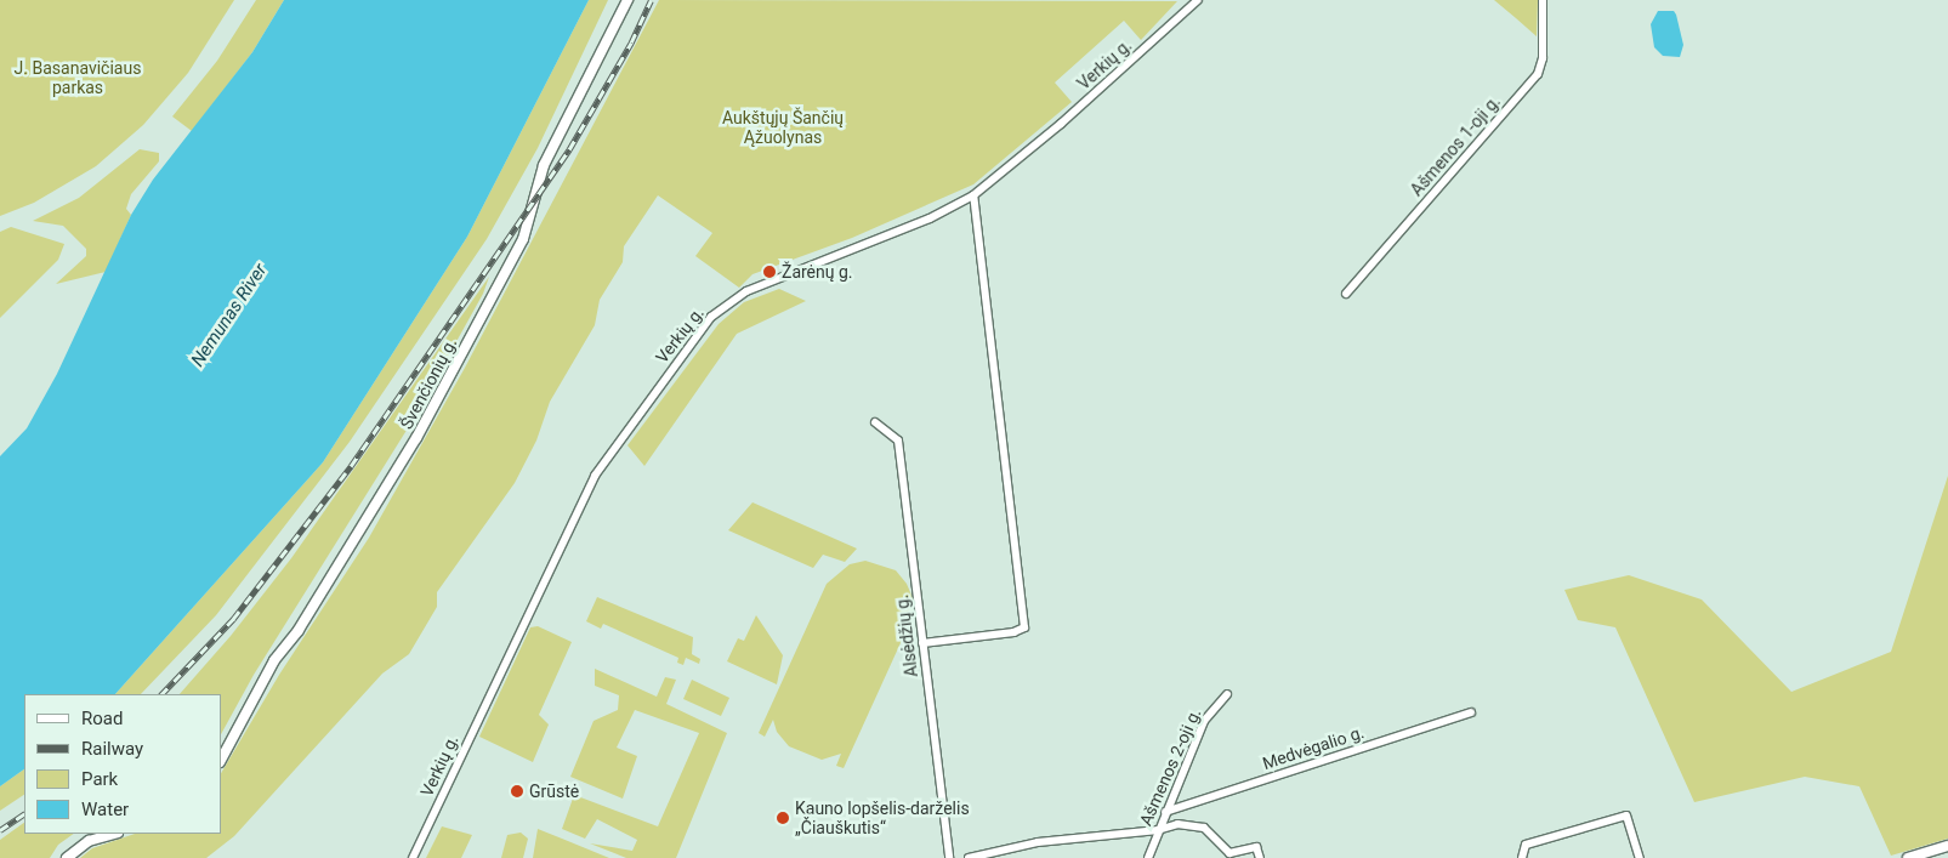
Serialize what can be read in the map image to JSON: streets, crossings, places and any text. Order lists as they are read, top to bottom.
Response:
{
  "streets": {
    "street": [
      "Verkių g.",
      "Ašmenos 1-oji g.",
      "Švenčionių g.",
      "Alsėdžių g.",
      "Medvėgalio g.",
      "Ašmenos 2-oji g."
    ]
  },
  "crossings": [
    ["Medvėgalio g.", "Ašmenos 2-oji g."]
  ],
  "water": ["Nemunas River"],
  "parks": ["J. Basanavičiaus parkas", "Aukštųjų Šančių Ąžuolynas"],
  "places": ["Žarėnų g.", "Grūstė", "Kauno lopšelis-darželis „Čiauškutis“"],
  "legend": [
    "Road",
    "Railway",
    "Park",
    "Water"
  ]
}
